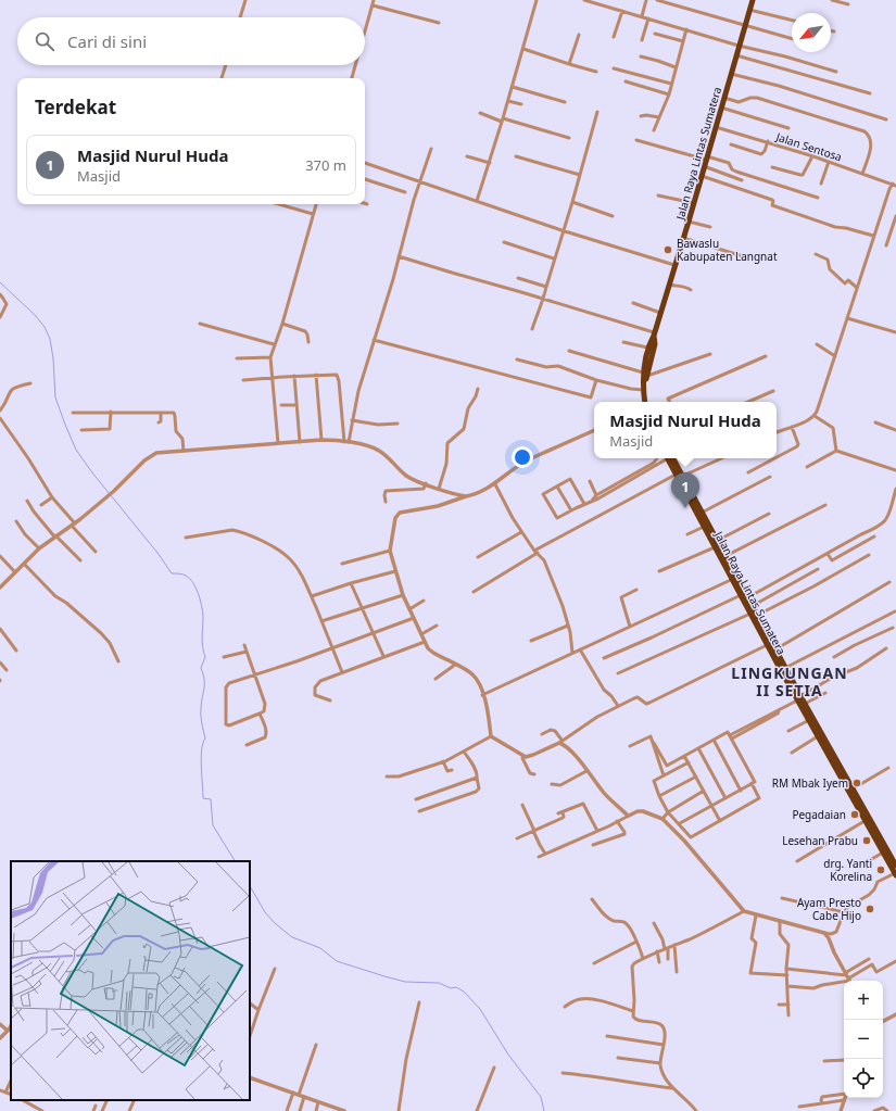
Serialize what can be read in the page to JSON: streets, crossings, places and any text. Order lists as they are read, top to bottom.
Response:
{
  "streets": {
    "highway": ["Jalan Raya Lintas Sumatera"],
    "street": ["Jalan Sentosa"]
  },
  "crossings": [
    ["Jalan Sentosa", "Jalan Raya Lintas Sumatera"]
  ],
  "districts": ["LINGKUNGAN II SETIA"],
  "places": [
    "Bawaslu Kabupaten Langnat",
    "RM Mbak Iyem",
    "Pegadaian",
    "Lesehan Prabu",
    "drg. Yanti Korelina",
    "Ayam Presto Cabe Hijo"
  ],
  "north": "bottom left",
  "page": {
    "search": "Cari di sini",
    "heading": "Terdekat",
    "list": [
      {
        "mark": "1",
        "name": "Masjid Nurul Huda",
        "note": "Masjid",
        "value": "370 m"
      }
    ],
    "popup": ["Masjid Nurul Huda", "Masjid"],
    "pins": "1",
    "map_buttons": ["+", "−"]
  }
}
